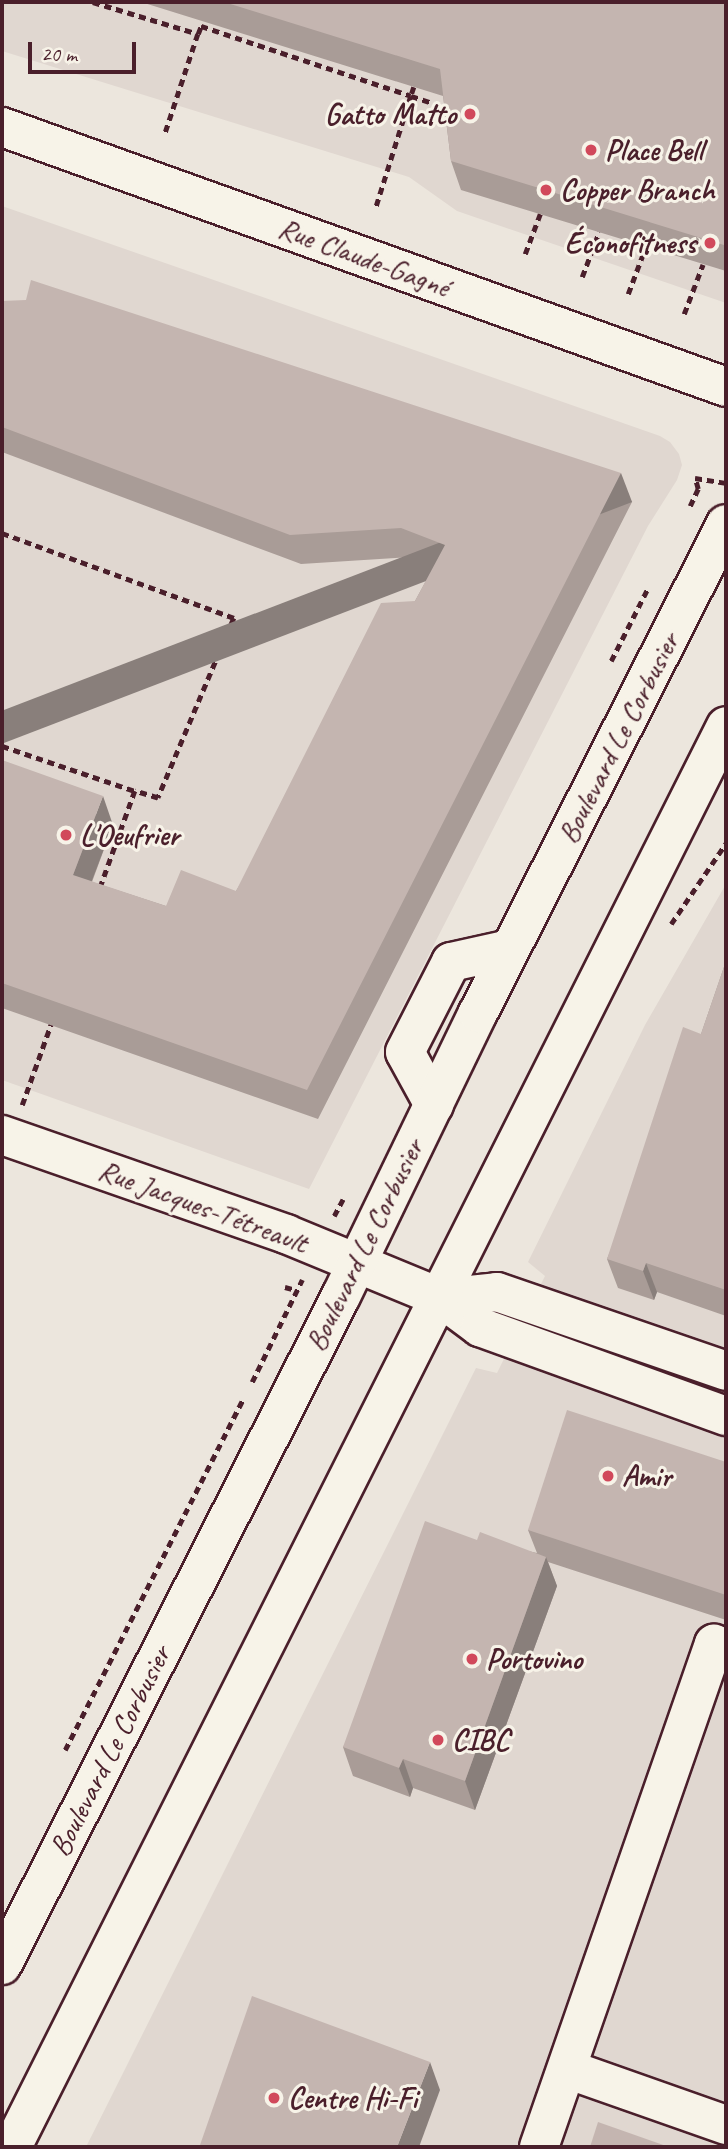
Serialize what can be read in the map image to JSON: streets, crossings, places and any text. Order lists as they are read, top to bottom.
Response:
{
  "streets": {
    "street": ["Rue Claude-Gagné", "Boulevard Le Corbusier", "Rue Jacques-Tétreault"]
  },
  "crossings": [
    ["Boulevard Le Corbusier", "Rue Jacques-Tétreault"]
  ],
  "places": [
    "Gatto Matto",
    "Place Bell",
    "Copper Branch",
    "Éconofitness",
    "L'Oeufrier",
    "Amir",
    "Portovino",
    "CIBC",
    "Centre Hi-Fi"
  ],
  "scale_bar": "20 m"
}
